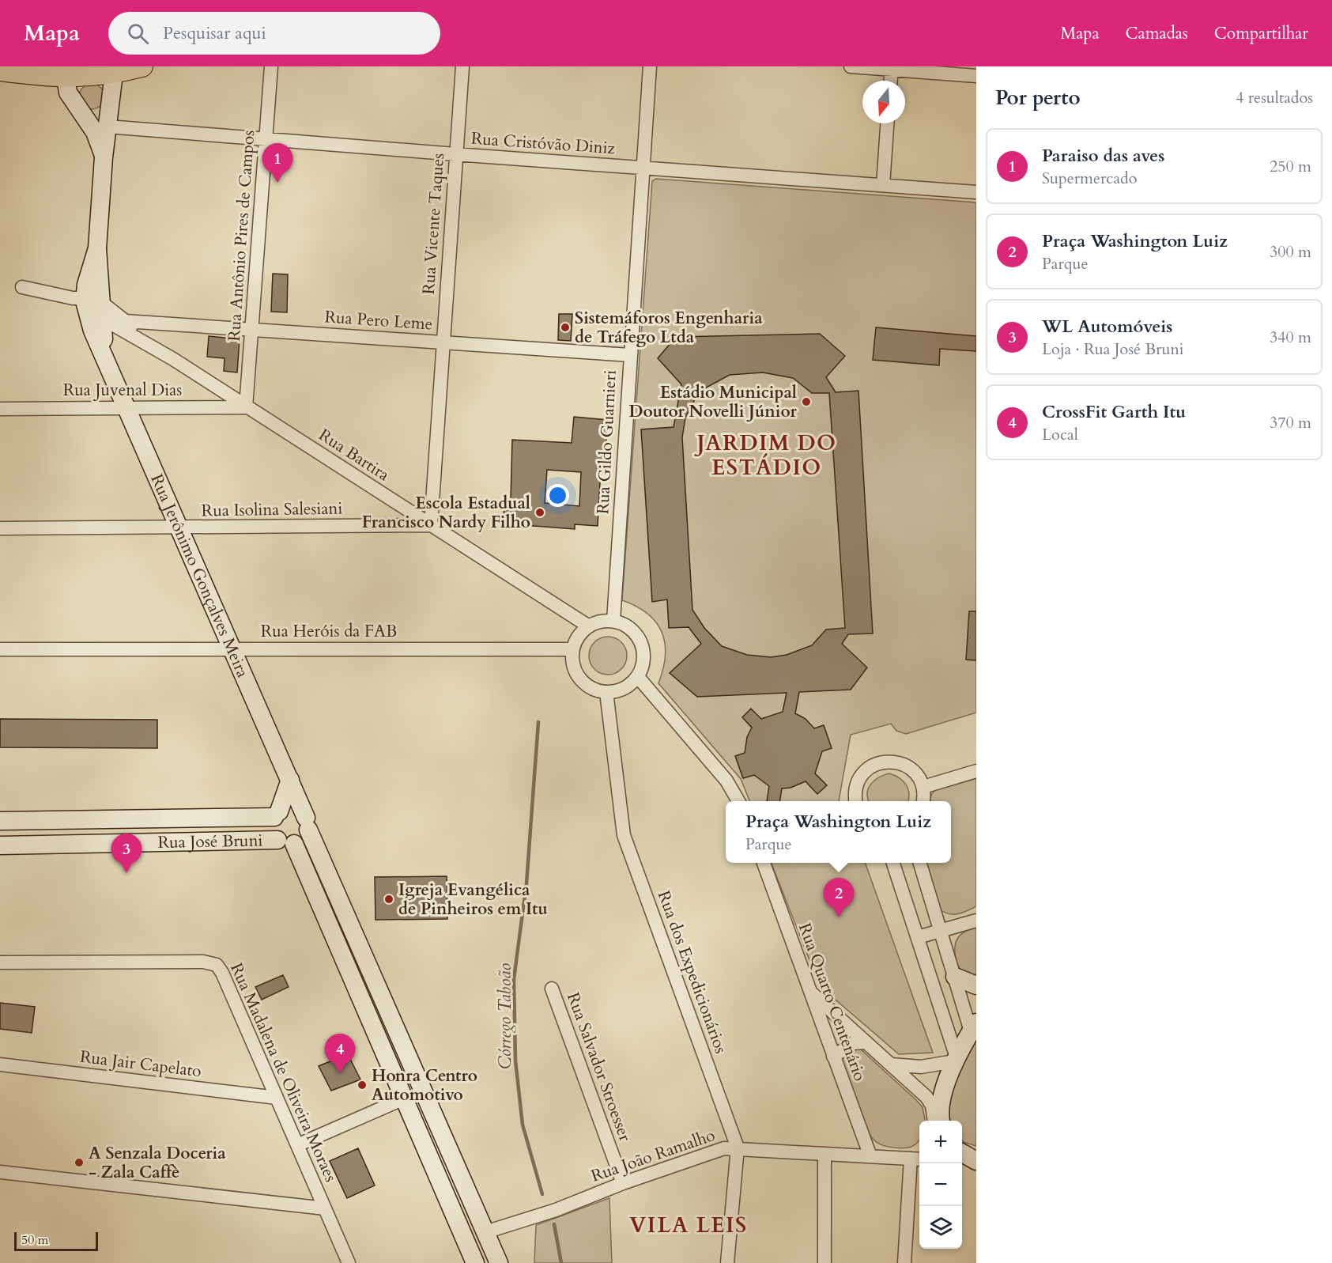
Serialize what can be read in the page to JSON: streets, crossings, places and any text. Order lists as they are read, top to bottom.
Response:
{
  "streets": {
    "street": [
      "Rua Cristóvão Diniz",
      "Rua Vicente Taques",
      "Rua Antônio Pires de Campos",
      "Rua Pero Leme",
      "Rua Juvenal Dias",
      "Rua Gildo Guarnieri",
      "Rua Bartira",
      "Rua Isolina Salesiani",
      "Rua Jerônimo Gonçalves Meira",
      "Rua Heróis da FAB",
      "Rua José Bruni",
      "Rua dos Expedicionários",
      "Rua Quarto Centenário",
      "Rua Jair Capelato",
      "Rua Salvador Stroesser",
      "Rua Madalena de Oliveira Moraes",
      "Rua João Ramalho"
    ]
  },
  "crossings": [
    ["Rua Cristóvão Diniz", "Rua Vicente Taques"],
    ["Rua Cristóvão Diniz", "Rua Antônio Pires de Campos"],
    ["Rua Cristóvão Diniz", "Rua Gildo Guarnieri"],
    ["Rua Cristóvão Diniz", "Rua Jerônimo Gonçalves Meira"],
    ["Rua Vicente Taques", "Rua Pero Leme"],
    ["Rua Vicente Taques", "Rua Bartira"],
    ["Rua Vicente Taques", "Rua Isolina Salesiani"],
    ["Rua Antônio Pires de Campos", "Rua Pero Leme"],
    ["Rua Antônio Pires de Campos", "Rua Juvenal Dias"],
    ["Rua Antônio Pires de Campos", "Rua Bartira"],
    ["Rua Pero Leme", "Rua Gildo Guarnieri"],
    ["Rua Pero Leme", "Rua Bartira"],
    ["Rua Juvenal Dias", "Rua Bartira"],
    ["Rua Juvenal Dias", "Rua Jerônimo Gonçalves Meira"],
    ["Rua Gildo Guarnieri", "Rua Bartira"],
    ["Rua Gildo Guarnieri", "Rua Heróis da FAB"],
    ["Rua Gildo Guarnieri", "Rua dos Expedicionários"],
    ["Rua Bartira", "Rua Isolina Salesiani"],
    ["Rua Bartira", "Rua Jerônimo Gonçalves Meira"],
    ["Rua Bartira", "Rua Heróis da FAB"],
    ["Rua Bartira", "Rua dos Expedicionários"],
    ["Rua Isolina Salesiani", "Rua Jerônimo Gonçalves Meira"],
    ["Rua Jerônimo Gonçalves Meira", "Rua Heróis da FAB"],
    ["Rua Jerônimo Gonçalves Meira", "Rua José Bruni"],
    ["Rua Jerônimo Gonçalves Meira", "Rua João Ramalho"],
    ["Rua Heróis da FAB", "Rua dos Expedicionários"],
    ["Rua dos Expedicionários", "Rua João Ramalho"],
    ["Rua Quarto Centenário", "Rua João Ramalho"],
    ["Rua Jair Capelato", "Rua Madalena de Oliveira Moraes"],
    ["Rua Salvador Stroesser", "Rua João Ramalho"]
  ],
  "districts": ["JARDIM DO ESTÁDIO", "VILA LEIS"],
  "water": ["Córrego Taboão"],
  "places": [
    "Sistemáforos Engenharia de Tráfego Ltda",
    "Estádio Municipal Doutor Novelli Júnior",
    "Escola Estadual Francisco Nardy Filho",
    "Igreja Evangélica de Pinheiros em Itu",
    "Honra Centro Automotivo",
    "A Senzala Doceria - Zala Caffè"
  ],
  "scale_bar": "50 m",
  "north": "bottom",
  "page": {
    "header": "Mapa",
    "search": "Pesquisar aqui",
    "nav": ["Mapa", "Camadas", "Compartilhar"],
    "heading": ["Por perto", "4 resultados"],
    "list": [
      {
        "mark": "1",
        "name": "Paraiso das aves",
        "note": "Supermercado",
        "value": "250 m"
      },
      {
        "mark": "2",
        "name": "Praça Washington Luiz",
        "note": "Parque",
        "value": "300 m"
      },
      {
        "mark": "3",
        "name": "WL Automóveis",
        "note": "Loja · Rua José Bruni",
        "value": "340 m"
      },
      {
        "mark": "4",
        "name": "CrossFit Garth Itu",
        "note": "Local",
        "value": "370 m"
      }
    ],
    "pins": [
      "1",
      "3",
      "2",
      "4"
    ],
    "popup": ["Praça Washington Luiz", "Parque"],
    "map_buttons": ["+", "−"],
    "scale": "50 m"
  }
}
